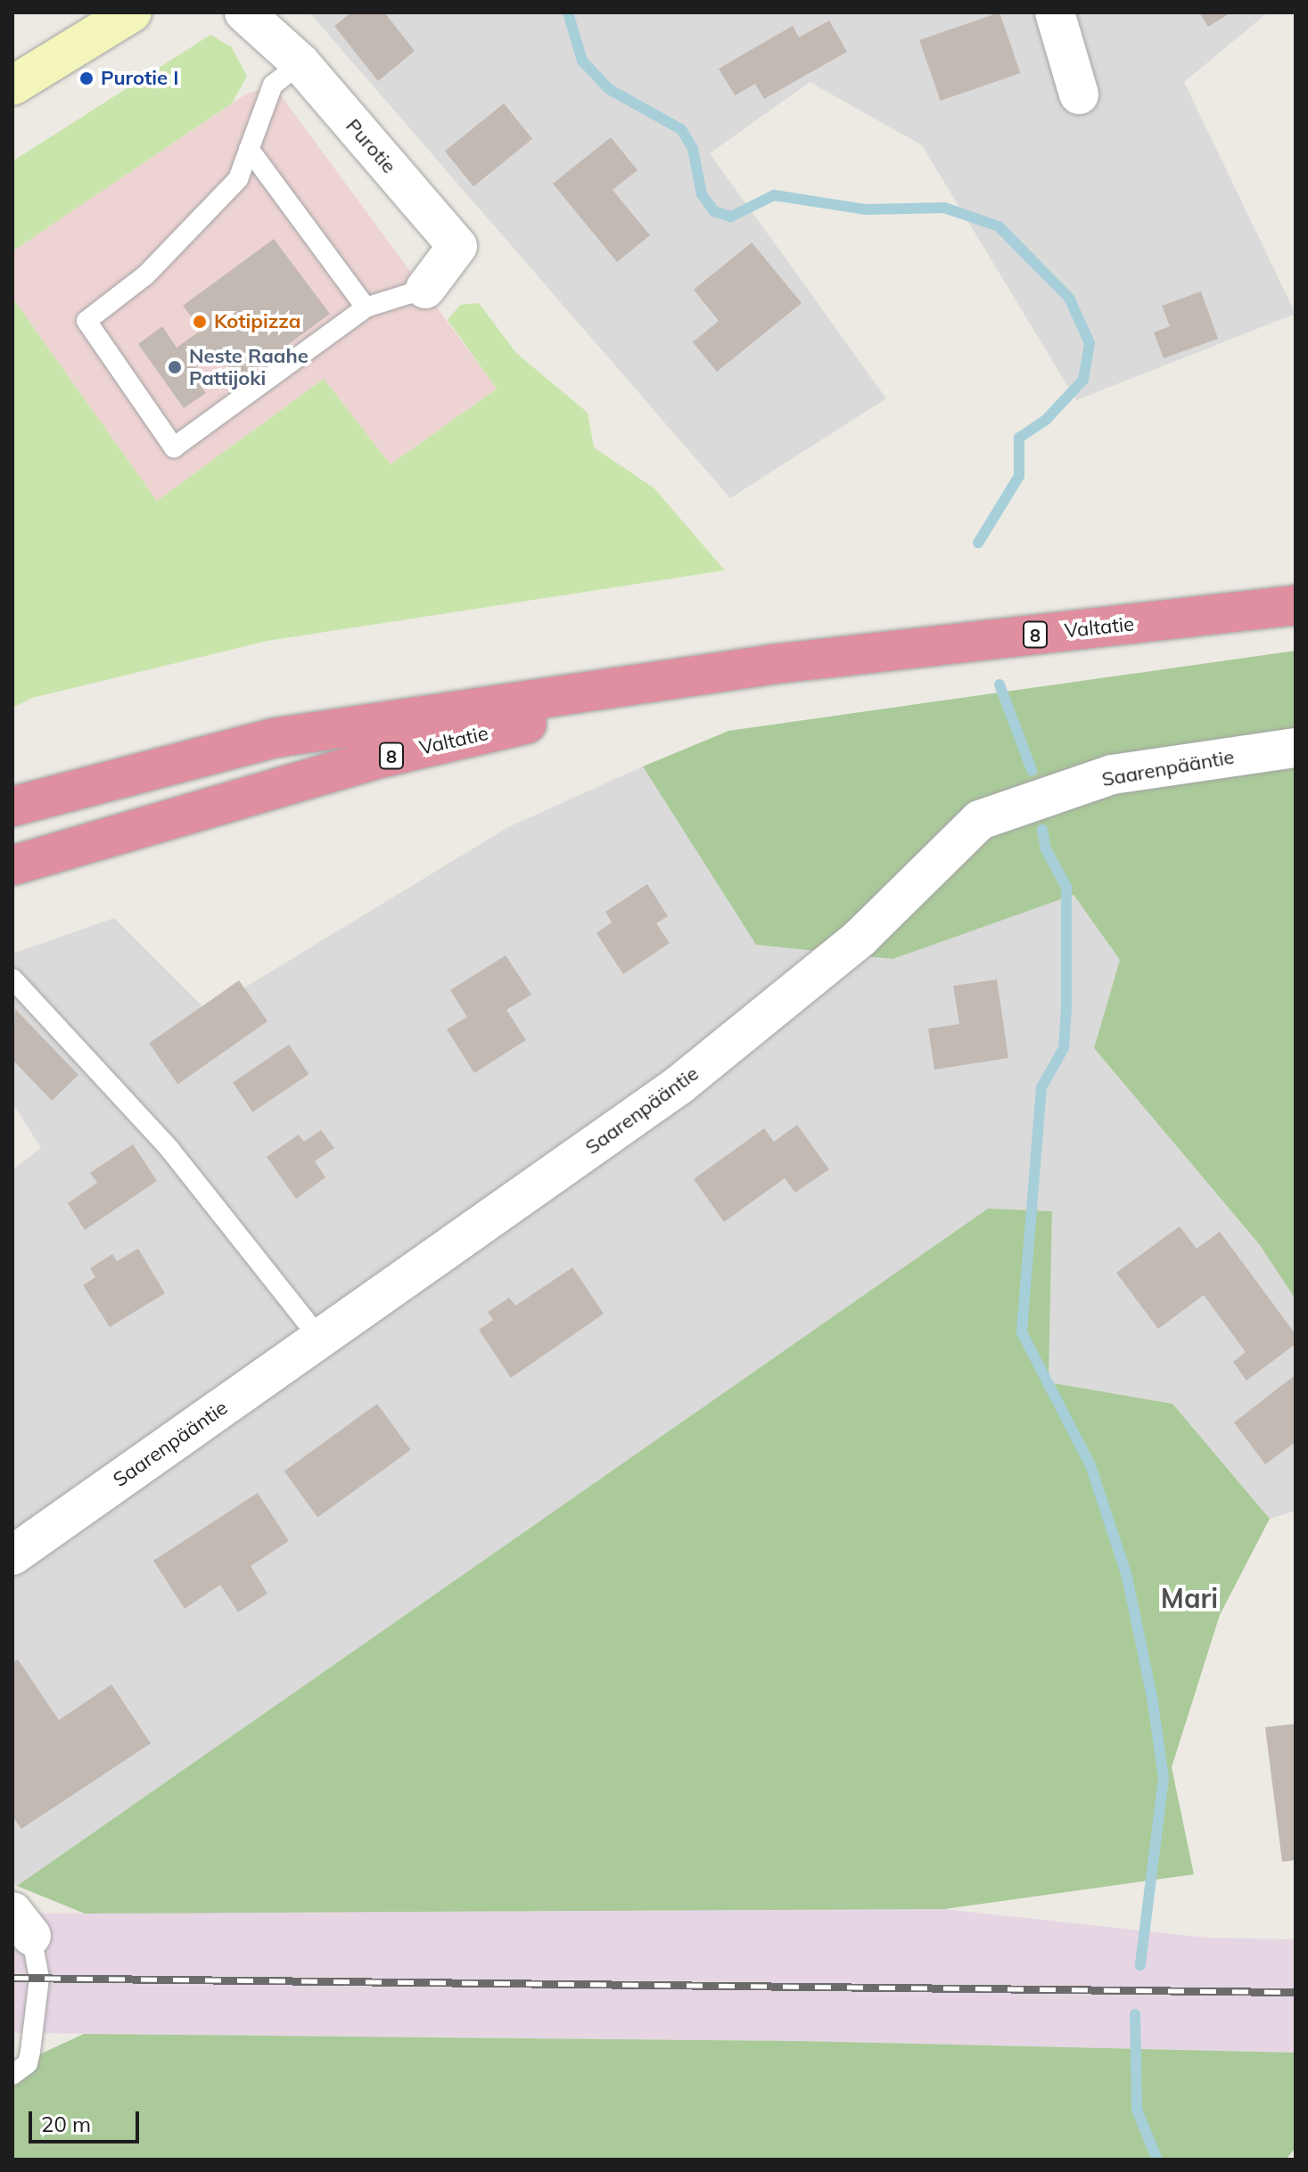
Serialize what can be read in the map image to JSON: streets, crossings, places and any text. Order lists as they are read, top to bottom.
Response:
{
  "streets": {
    "highway": ["Valtatie", "8"],
    "street": ["Purotie", "Saarenpääntie"]
  },
  "districts": ["Mari"],
  "places": ["Purotie I", "Kotipizza", "Neste Raahe Pattijoki"],
  "scale_bar": "20 m"
}
